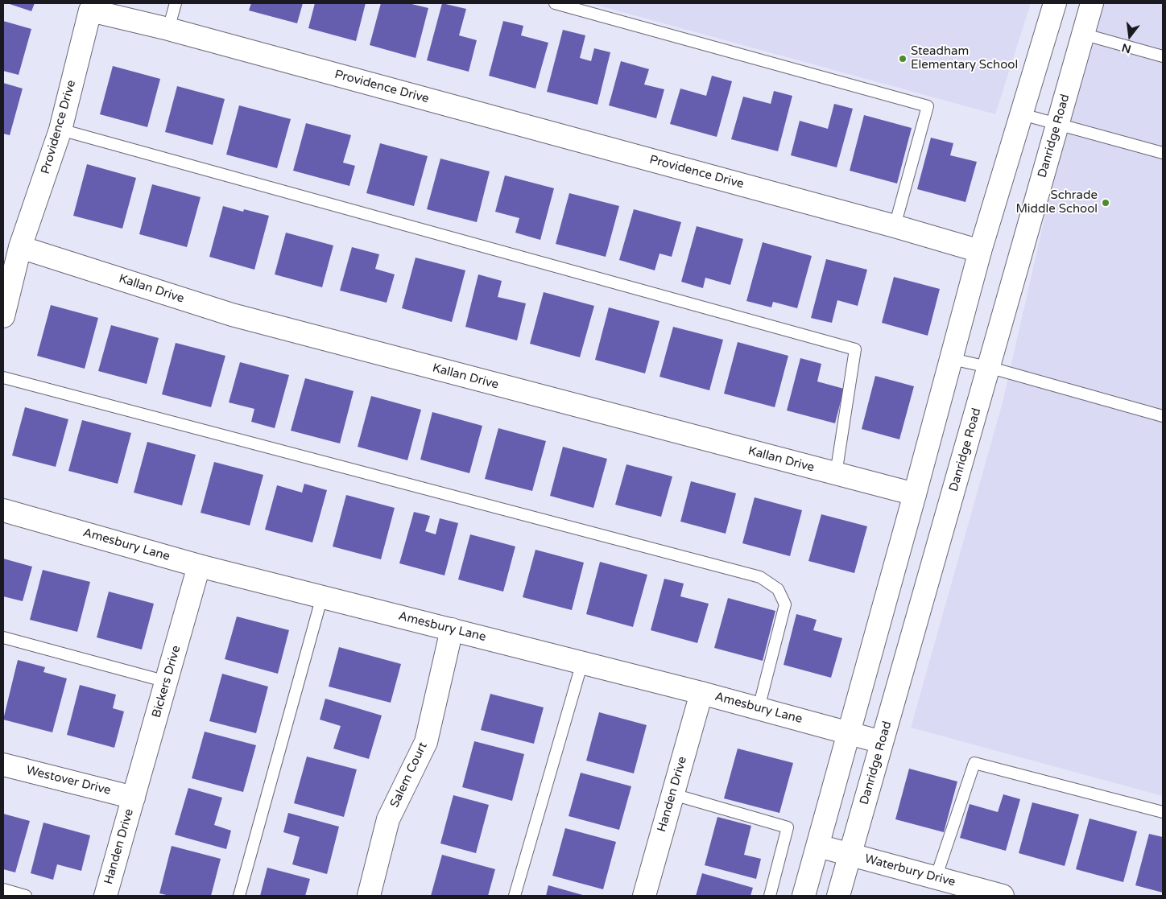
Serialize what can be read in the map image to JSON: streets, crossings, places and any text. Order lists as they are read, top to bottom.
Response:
{
  "streets": {
    "street": [
      "Providence Drive",
      "Danridge Road",
      "Kallan Drive",
      "Amesbury Lane",
      "Bickers Drive",
      "Salem Court",
      "Westover Drive",
      "Handen Drive",
      "Waterbury Drive"
    ]
  },
  "crossings": [
    ["Providence Drive", "Kallan Drive"],
    ["Danridge Road", "Amesbury Lane"],
    ["Danridge Road", "Waterbury Drive"],
    ["Amesbury Lane", "Bickers Drive"],
    ["Amesbury Lane", "Salem Court"],
    ["Amesbury Lane", "Handen Drive"],
    ["Bickers Drive", "Westover Drive"],
    ["Bickers Drive", "Handen Drive"],
    ["Westover Drive", "Handen Drive"]
  ],
  "places": ["Steadham Elementary School", "Schrade Middle School"],
  "north": "bottom"
}
